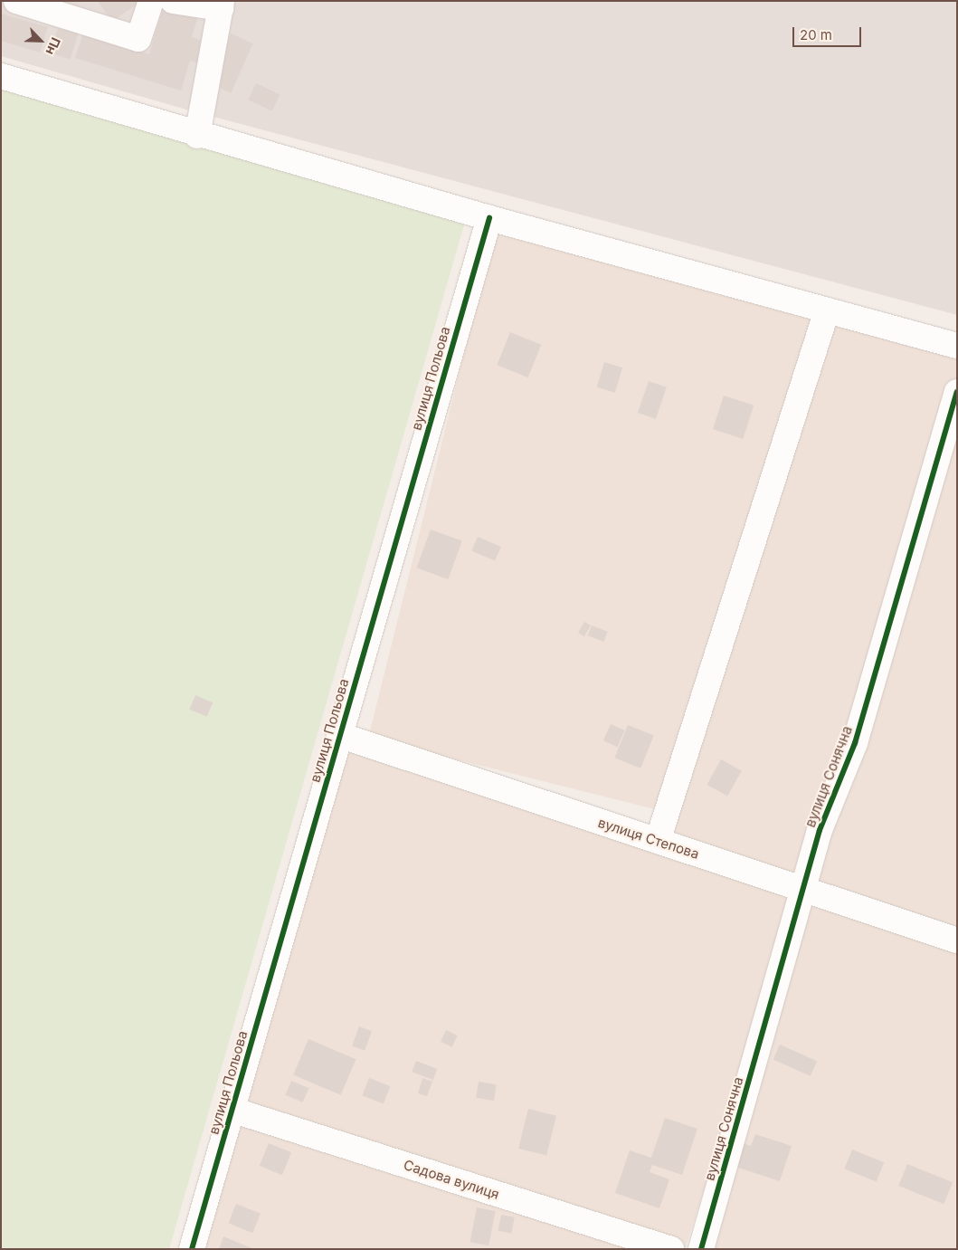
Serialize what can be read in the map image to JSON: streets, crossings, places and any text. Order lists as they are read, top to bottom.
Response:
{
  "streets": {
    "street": [
      "вулиця Польова",
      "вулиця Сонячна",
      "вулиця Степова",
      "Садова вулиця"
    ]
  },
  "crossings": [
    ["вулиця Польова", "вулиця Степова"],
    ["вулиця Польова", "Садова вулиця"],
    ["вулиця Сонячна", "вулиця Степова"]
  ],
  "scale_bar": "20 m",
  "north": "bottom right"
}
